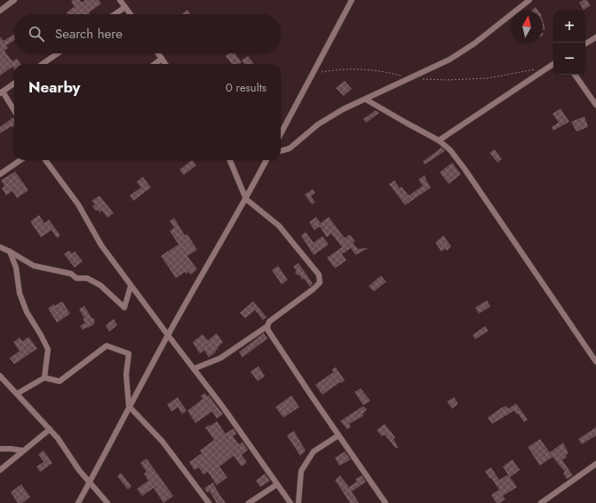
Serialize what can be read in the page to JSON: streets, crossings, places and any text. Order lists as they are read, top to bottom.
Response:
{
  "north": "top",
  "page": {
    "map_buttons": ["+", "−"],
    "search": "Search here",
    "heading": ["Nearby", "0 results"]
  }
}
